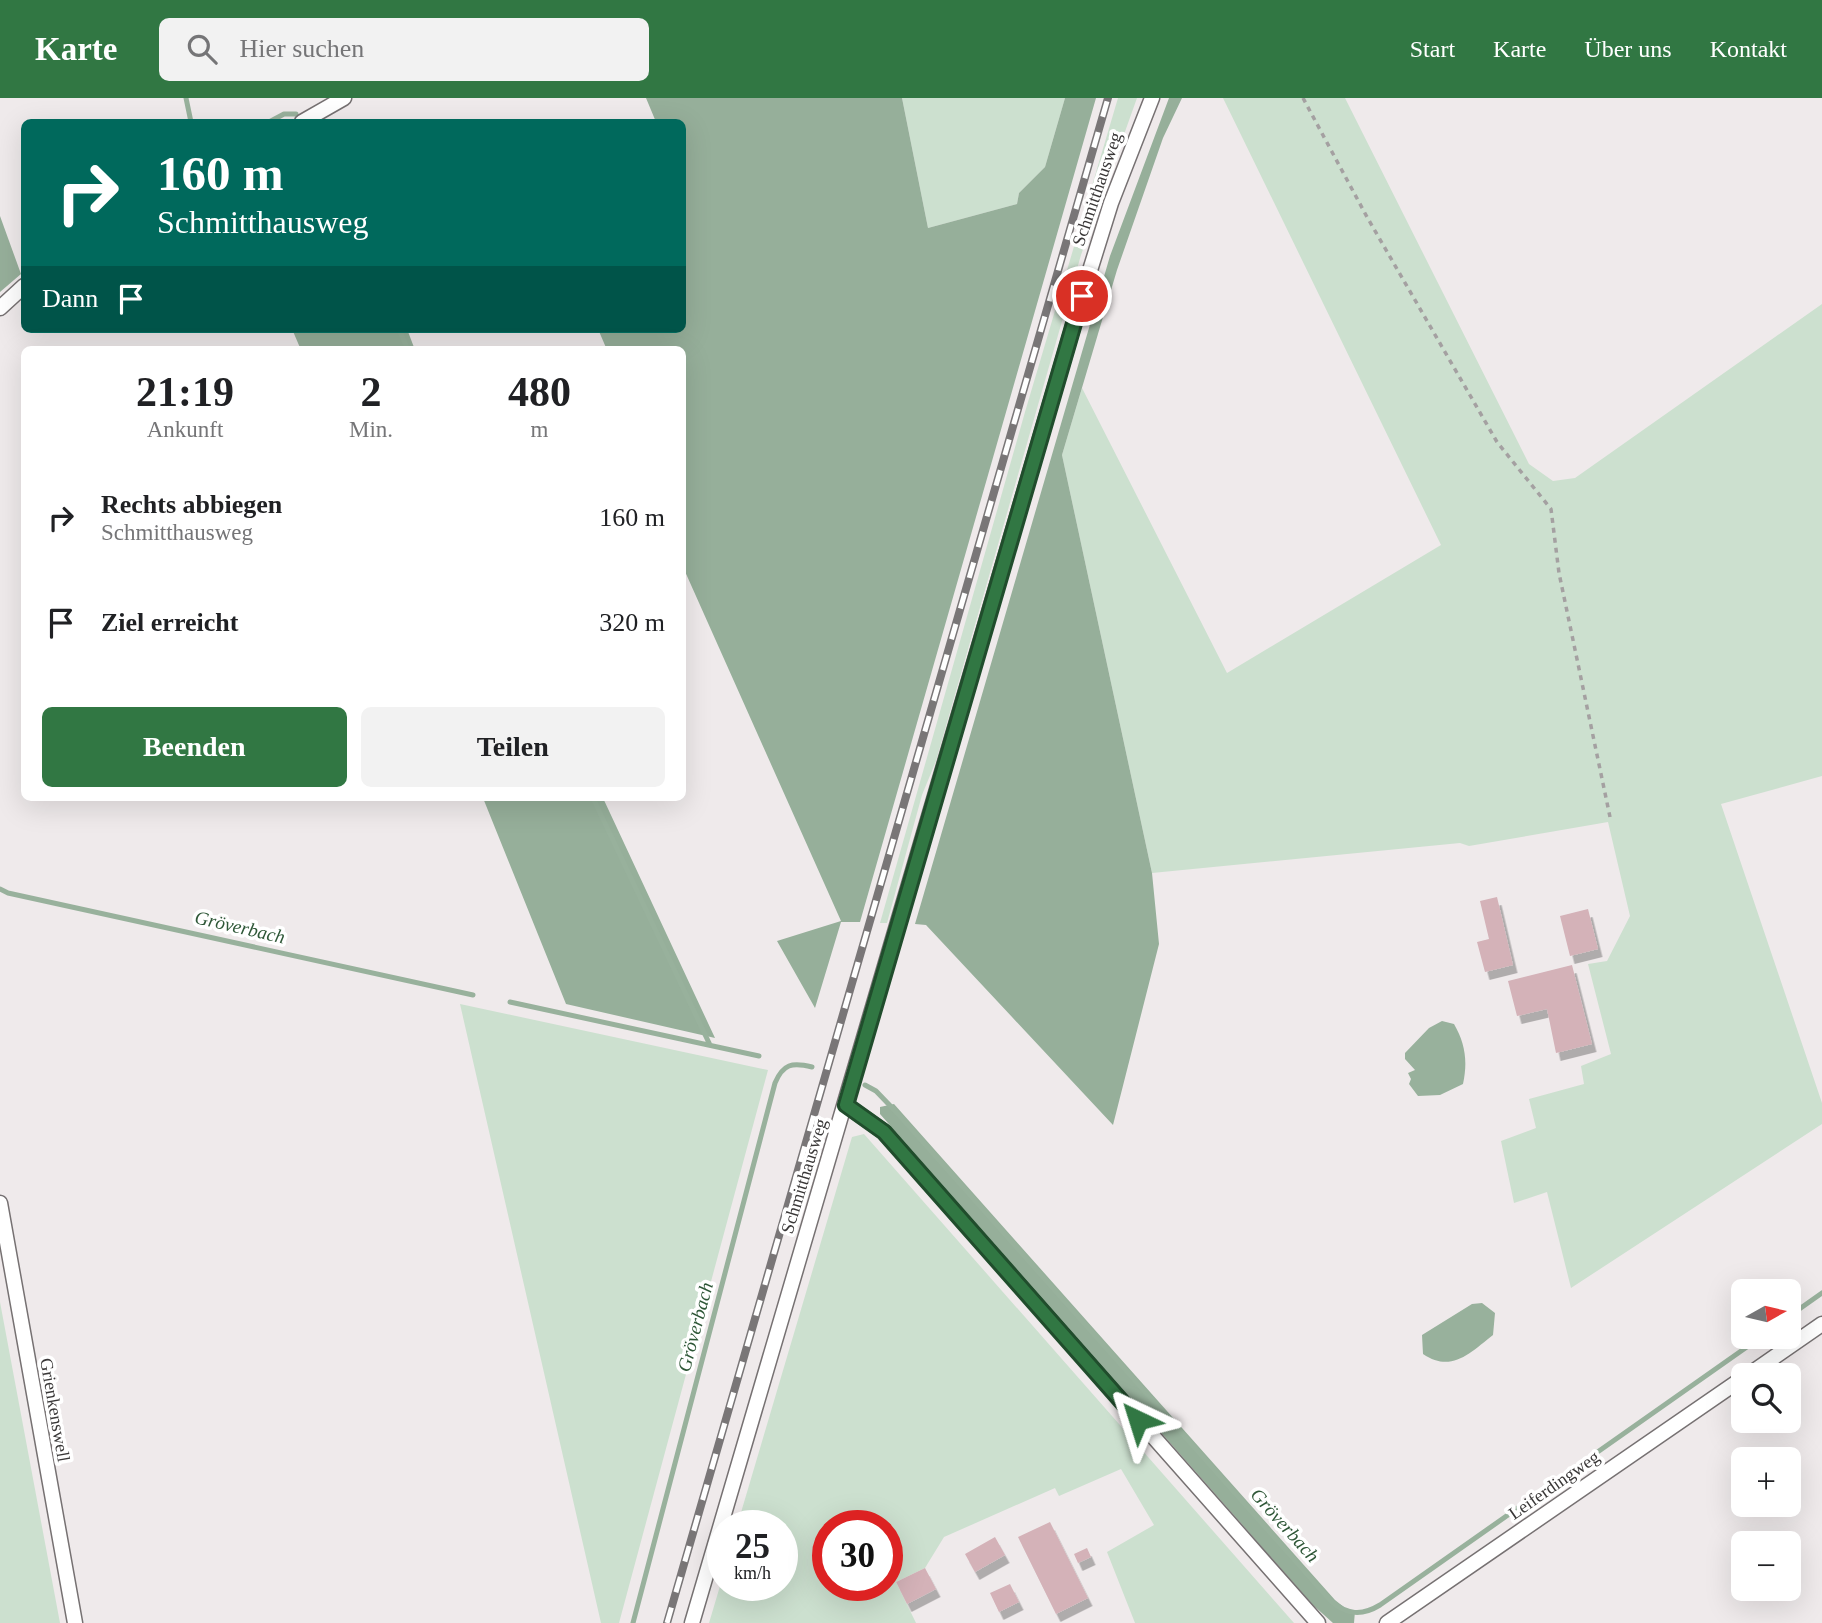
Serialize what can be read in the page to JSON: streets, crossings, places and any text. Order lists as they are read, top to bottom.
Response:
{
  "streets": {
    "street": ["Schmitthausweg", "Grienkenswell", "Leiferdingweg"]
  },
  "water": ["Gröverbach"],
  "north": "right",
  "page": {
    "header": "Karte",
    "search": "Hier suchen",
    "nav": [
      "Start",
      "Karte",
      "Über uns",
      "Kontakt"
    ],
    "turn": ["160 m", "Schmitthausweg"],
    "then": "Dann",
    "eta": [
      "21:19",
      "Ankunft",
      "2",
      "Min.",
      "480",
      "m"
    ],
    "list": [
      {
        "name": "Rechts abbiegen",
        "note": "Schmitthausweg",
        "value": "160 m"
      },
      {
        "name": "Ziel erreicht",
        "value": "320 m"
      }
    ],
    "buttons": ["Beenden", "Teilen"],
    "map_buttons": ["+", "−"],
    "speed": "25 km/h",
    "limit": "30"
  }
}
